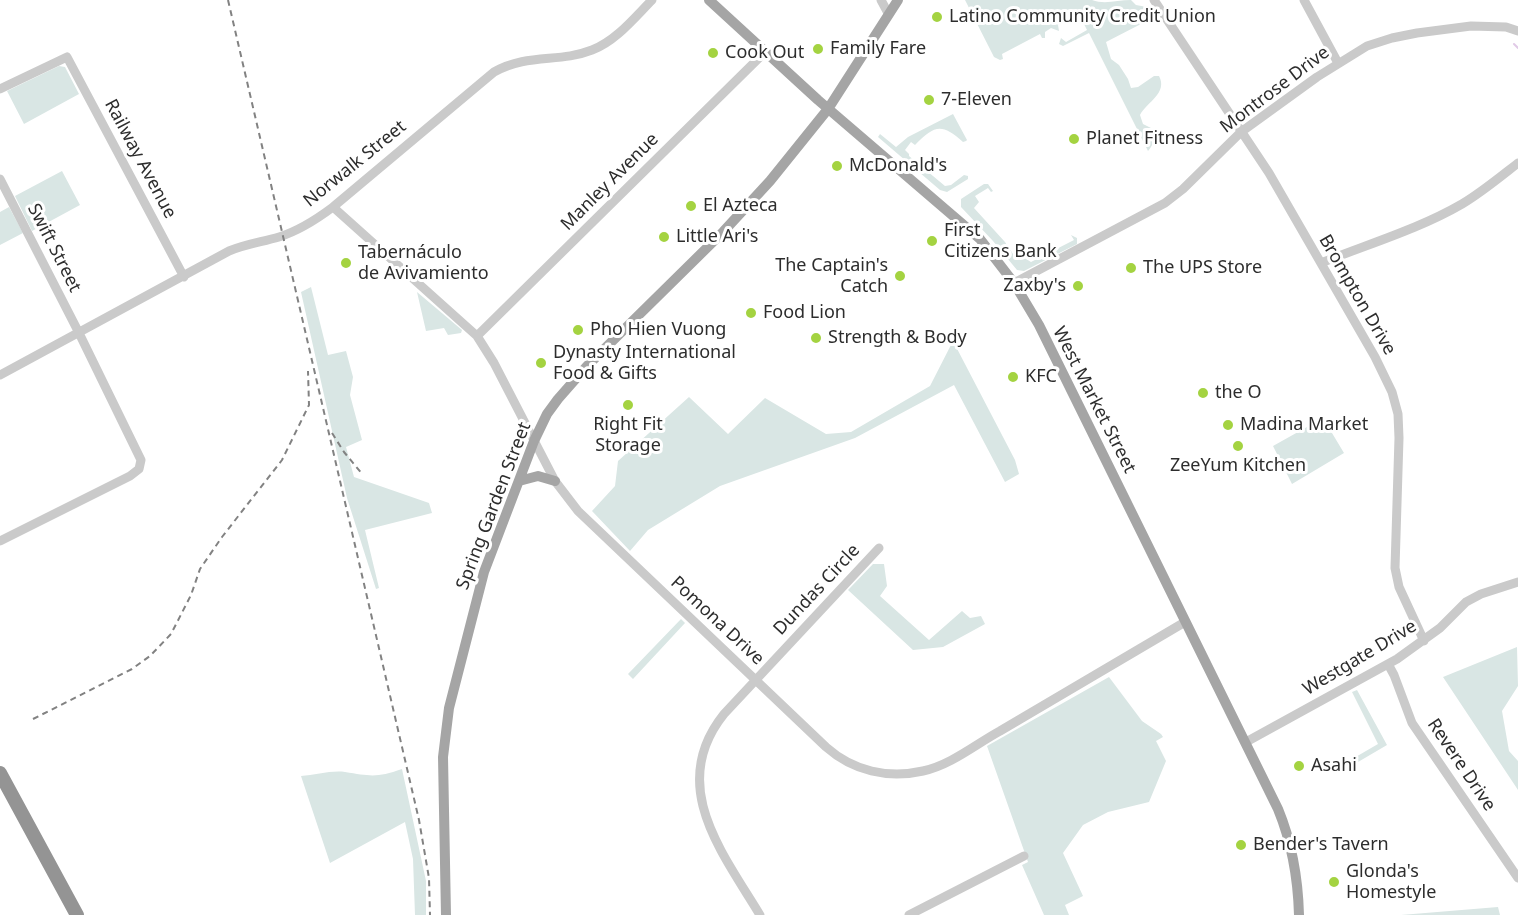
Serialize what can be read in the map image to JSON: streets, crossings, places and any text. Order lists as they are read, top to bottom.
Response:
{
  "streets": {
    "main road": ["West Market Street", "Spring Garden Street"],
    "street": [
      "Montrose Drive",
      "Railway Avenue",
      "Norwalk Street",
      "Manley Avenue",
      "Swift Street",
      "Brompton Drive",
      "Dundas Circle",
      "Pomona Drive",
      "Westgate Drive",
      "Revere Drive"
    ]
  },
  "crossings": [
    ["Montrose Drive", "Brompton Drive"],
    ["Montrose Drive", "West Market Street"],
    ["Railway Avenue", "Norwalk Street"],
    ["Norwalk Street", "Swift Street"],
    ["Norwalk Street", "Pomona Drive"],
    ["Manley Avenue", "West Market Street"],
    ["Manley Avenue", "Pomona Drive"],
    ["Brompton Drive", "Westgate Drive"],
    ["West Market Street", "Spring Garden Street"],
    ["West Market Street", "Pomona Drive"],
    ["West Market Street", "Westgate Drive"],
    ["Spring Garden Street", "Pomona Drive"],
    ["Dundas Circle", "Pomona Drive"],
    ["Westgate Drive", "Revere Drive"]
  ],
  "places": [
    "Latino Community Credit Union",
    "Family Fare",
    "Cook Out",
    "7-Eleven",
    "Planet Fitness",
    "McDonald's",
    "El Azteca",
    "Little Ari's",
    "First Citizens Bank",
    "Tabernáculo de Avivamiento",
    "The UPS Store",
    "The Captain's Catch",
    "Zaxby's",
    "Food Lion",
    "Pho Hien Vuong",
    "Strength & Body",
    "Dynasty International Food & Gifts",
    "KFC",
    "the O",
    "Right Fit Storage",
    "Madina Market",
    "ZeeYum Kitchen",
    "Asahi",
    "Bender's Tavern",
    "Glonda's Homestyle"
  ]
}
